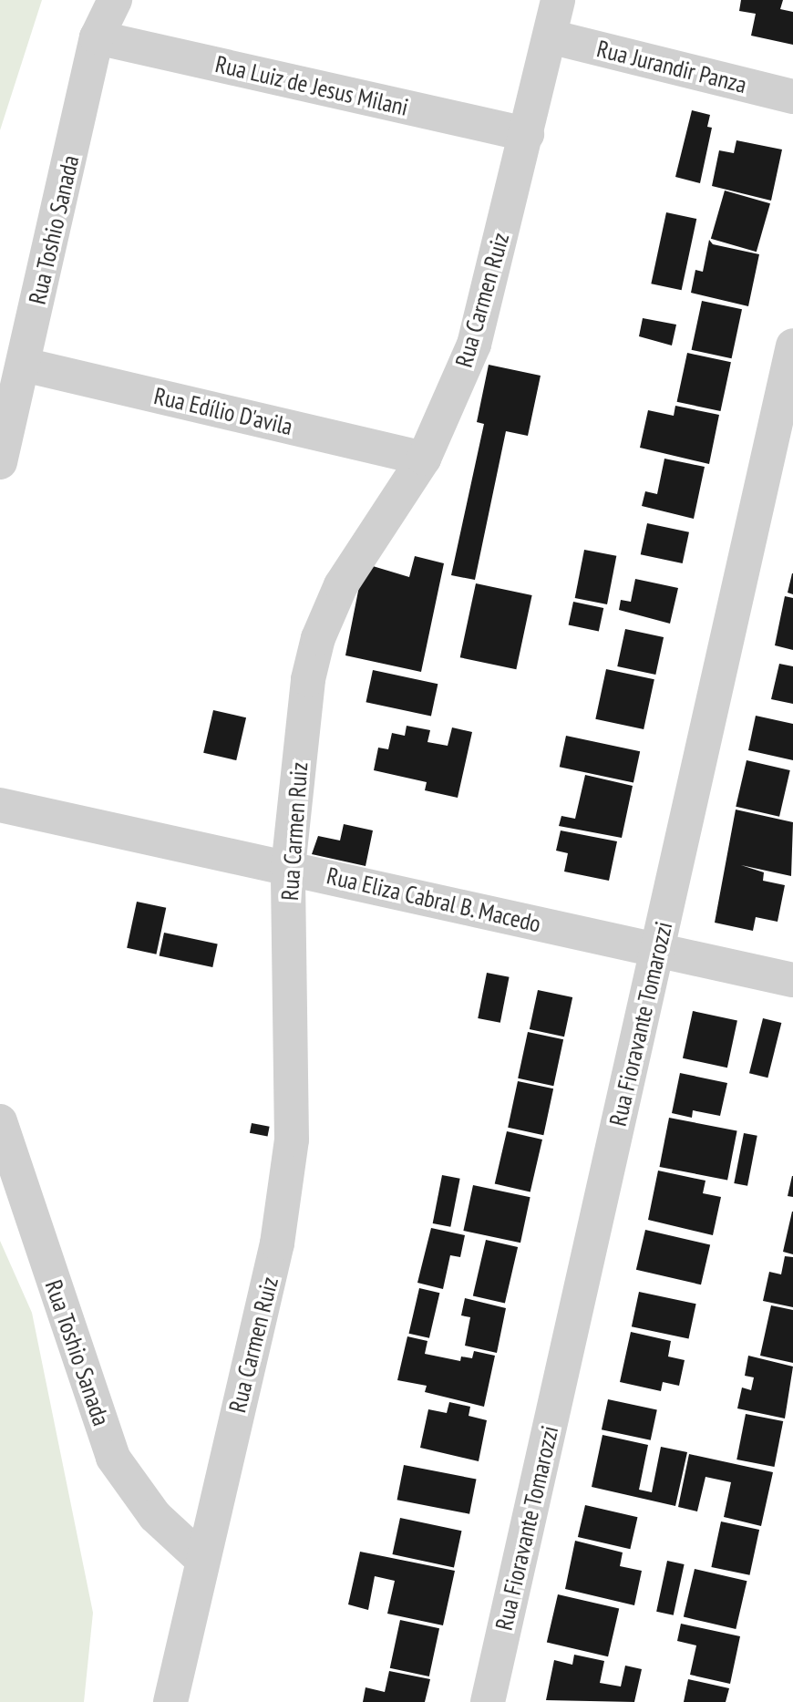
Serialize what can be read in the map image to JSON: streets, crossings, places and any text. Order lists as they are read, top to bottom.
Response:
{
  "streets": {
    "street": [
      "Rua Jurandir Panza",
      "Rua Luiz de Jesus Milani",
      "Rua Toshio Sanada",
      "Rua Carmen Ruiz",
      "Rua Edílio D'avila",
      "Rua Eliza Cabral B. Macedo",
      "Rua Fioravante Tomarozzi"
    ]
  },
  "crossings": [
    ["Rua Jurandir Panza", "Rua Carmen Ruiz"],
    ["Rua Luiz de Jesus Milani", "Rua Toshio Sanada"],
    ["Rua Luiz de Jesus Milani", "Rua Carmen Ruiz"],
    ["Rua Toshio Sanada", "Rua Carmen Ruiz"],
    ["Rua Toshio Sanada", "Rua Edílio D'avila"],
    ["Rua Carmen Ruiz", "Rua Edílio D'avila"],
    ["Rua Carmen Ruiz", "Rua Eliza Cabral B. Macedo"],
    ["Rua Eliza Cabral B. Macedo", "Rua Fioravante Tomarozzi"]
  ]
}
